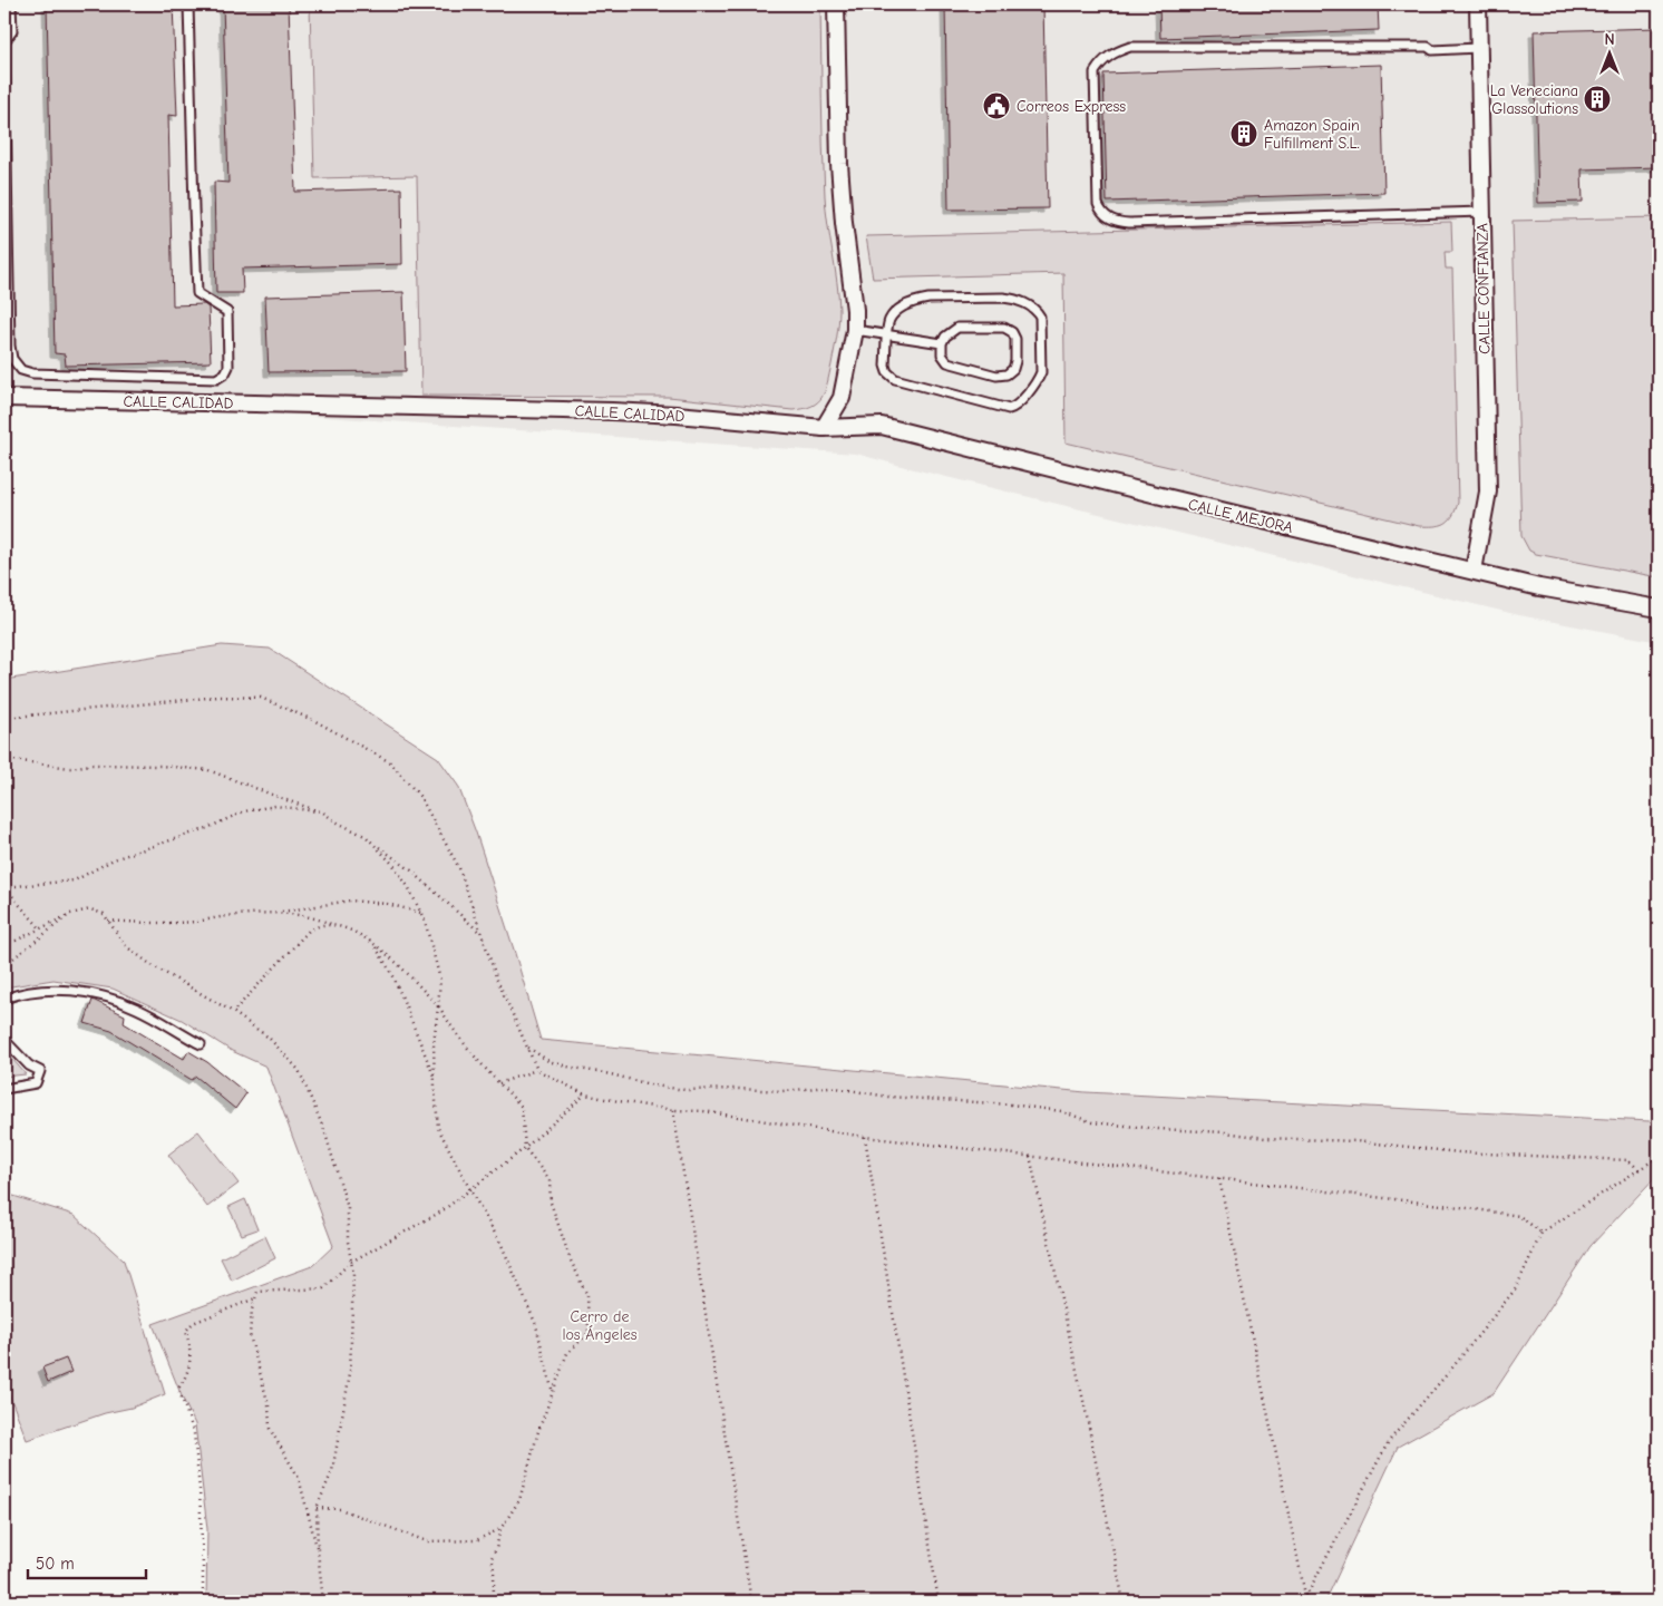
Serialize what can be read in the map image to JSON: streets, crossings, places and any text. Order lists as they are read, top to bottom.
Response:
{
  "streets": {
    "street": ["CALLE CONFIANZA", "CALLE CALIDAD", "CALLE MEJORA"]
  },
  "crossings": [
    ["CALLE CONFIANZA", "CALLE MEJORA"],
    ["CALLE CALIDAD", "CALLE MEJORA"]
  ],
  "parks": ["Cerro de los Ángeles"],
  "places": {
    "building": ["La Veneciana Glassolutions", "Amazon Spain Fulfillment S.L."],
    "public building": ["Correos Express"]
  },
  "scale_bar": "50 m",
  "north": "top"
}
